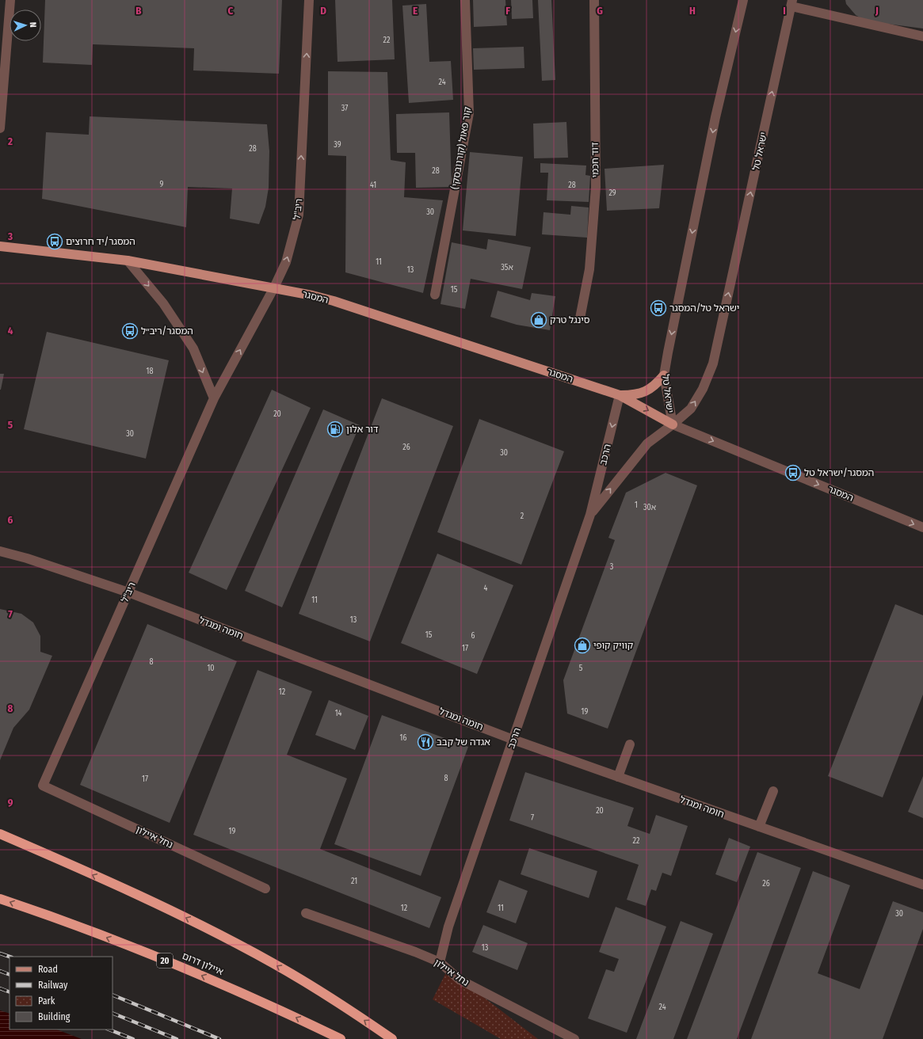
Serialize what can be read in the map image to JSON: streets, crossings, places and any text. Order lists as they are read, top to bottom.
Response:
{
  "streets": {
    "highway": ["20", "איילון דרום"],
    "main road": ["המסגר"],
    "street": [
      "קור פאול (קורנובסקי)",
      "ישראל טל",
      "דוד חכמי",
      "ריב\"ל",
      "הרכב",
      "חומה ומגדל",
      "נחל איילון"
    ]
  },
  "crossings": [
    ["ישראל טל", "המסגר"],
    ["ישראל טל", "הרכב"],
    ["ריב\"ל", "המסגר"],
    ["ריב\"ל", "חומה ומגדל"],
    ["ריב\"ל", "נחל איילון"],
    ["המסגר", "הרכב"],
    ["הרכב", "חומה ומגדל"],
    ["הרכב", "נחל איילון"]
  ],
  "one_way": ["ריב\"ל"],
  "places": {
    "bus stop": [
      "המסגר/יד חרוצים",
      "ישראל טל/המסגר",
      "המסגר/ריב״ל",
      "המסגר/ישראל טל"
    ],
    "shop": ["סינגל טרק", "קוויק קופי"],
    "fuel station": ["דור אלון"],
    "restaurant": ["אגדה של קבב"]
  },
  "house_numbers": [
    "22",
    "24",
    "37",
    "39",
    "28",
    "28",
    "9",
    "41",
    "28",
    "29",
    "30",
    "11",
    "35א",
    "13",
    "15",
    "18",
    "20",
    "30",
    "26",
    "30",
    "1",
    "30א",
    "2",
    "3",
    "4",
    "11",
    "13",
    "15",
    "6",
    "17",
    "8",
    "10",
    "5",
    "12",
    "19",
    "14",
    "16",
    "8",
    "17",
    "20",
    "7",
    "19",
    "22",
    "21",
    "26",
    "12",
    "11",
    "30",
    "13",
    "24"
  ],
  "legend": [
    "Road",
    "Railway",
    "Park",
    "Building"
  ],
  "north": "right",
  "grid": {
    "columns": [
      "B",
      "C",
      "D",
      "E",
      "F",
      "G",
      "H",
      "I",
      "J"
    ],
    "rows": [
      "2",
      "3",
      "4",
      "5",
      "6",
      "7",
      "8",
      "9"
    ]
  }
}
